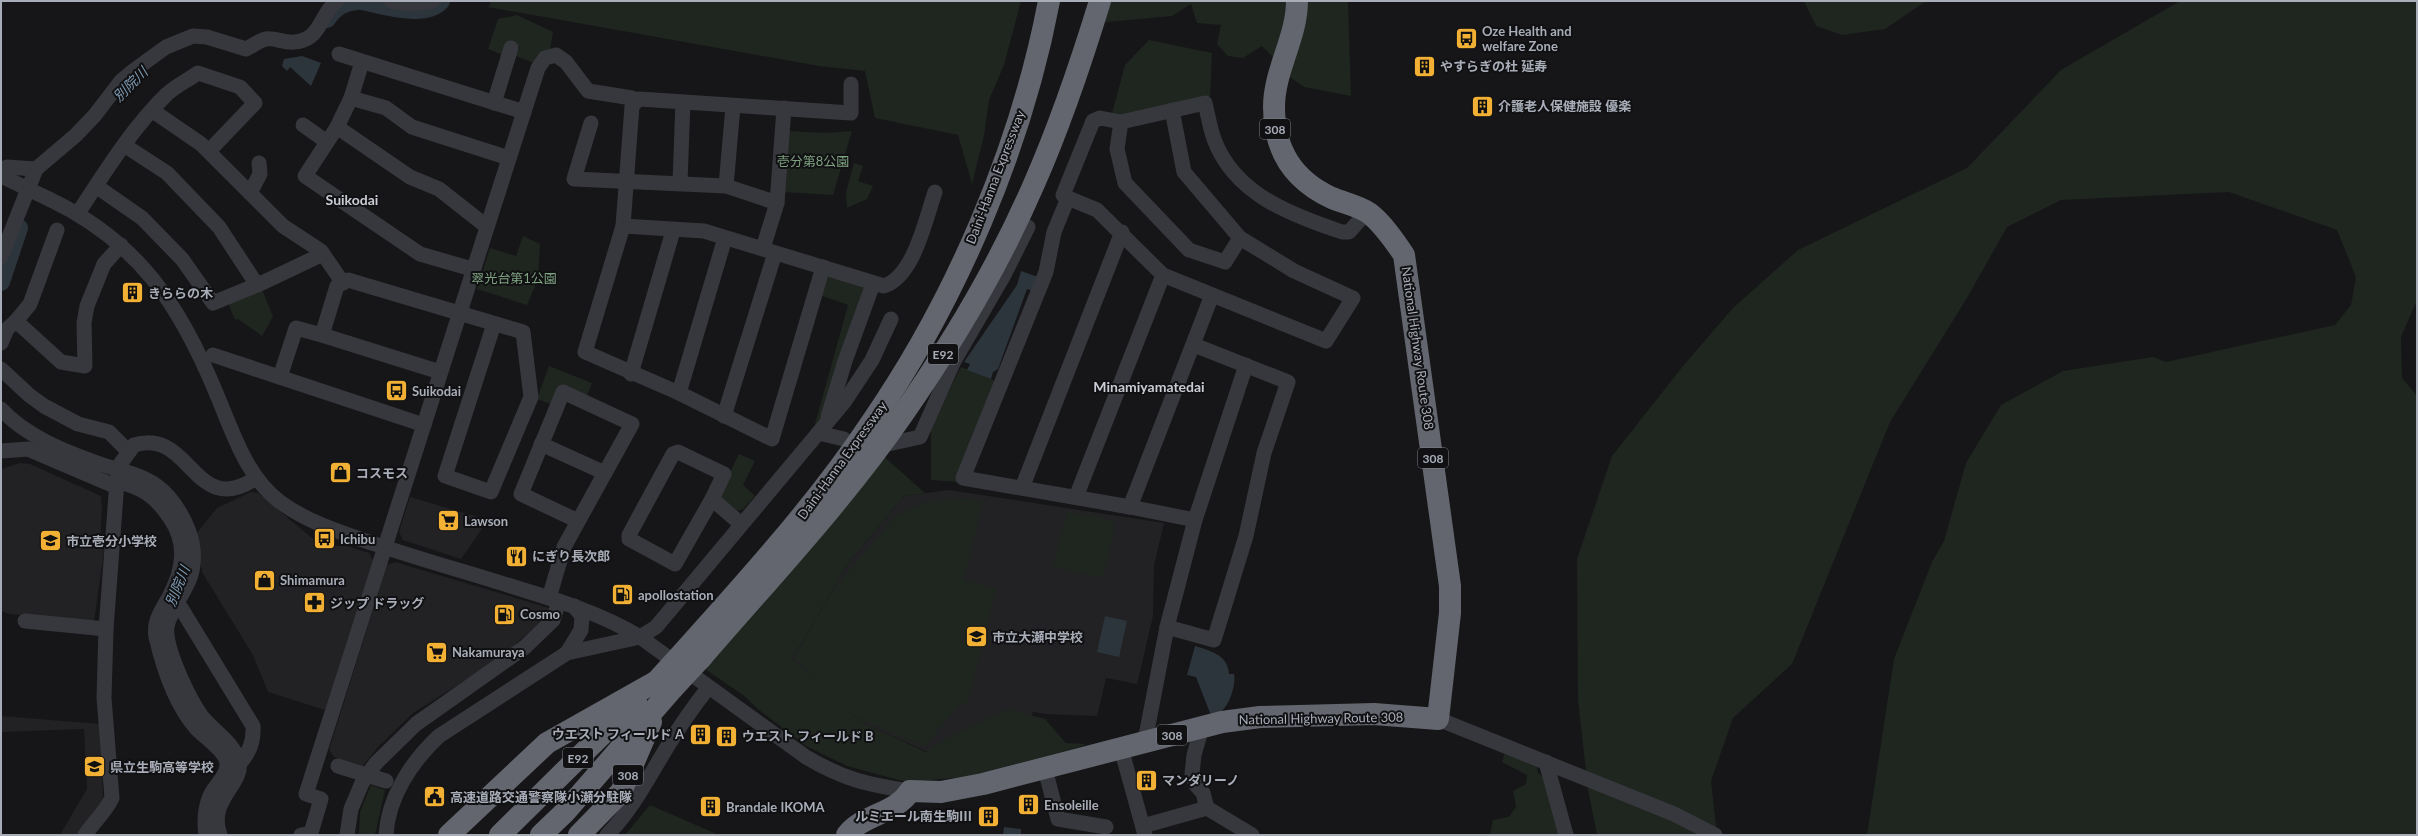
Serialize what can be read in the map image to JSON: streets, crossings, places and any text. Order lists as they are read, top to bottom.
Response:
{
  "streets": {
    "highway": [
      "308",
      "Daini-Hanna Expressway",
      "National Highway Route 308",
      "E92"
    ]
  },
  "crossings": [
    ["308", "Daini-Hanna Expressway"]
  ],
  "districts": ["Suikodai", "Minamiyamatedai"],
  "water": ["別院川"],
  "parks": ["壱分第8公園", "翠光台第1公園"],
  "places": {
    "bus stop": ["Oze Health and welfare Zone", "Suikodai", "Ichibu"],
    "building": [
      "やすらぎの杜 延寿",
      "介護老人保健施設 優楽",
      "きららの木",
      "ウエスト フィールド A",
      "ウエスト フィールド B",
      "マンダリーノ",
      "Ensoleille",
      "Brandale IKOMA",
      "ルミエール南生駒Ⅲ"
    ],
    "shop": ["コスモス", "Shimamura"],
    "supermarket": ["Lawson", "Nakamuraya"],
    "school or university": ["市立壱分小学校", "市立大瀬中学校", "県立生駒高等学校"],
    "restaurant": ["にぎり長次郎"],
    "fuel station": ["apollostation", "Cosmo"],
    "pharmacy": ["ジップ ドラッグ"],
    "public building": ["高速道路交通警察隊小瀬分駐隊"]
  }
}
